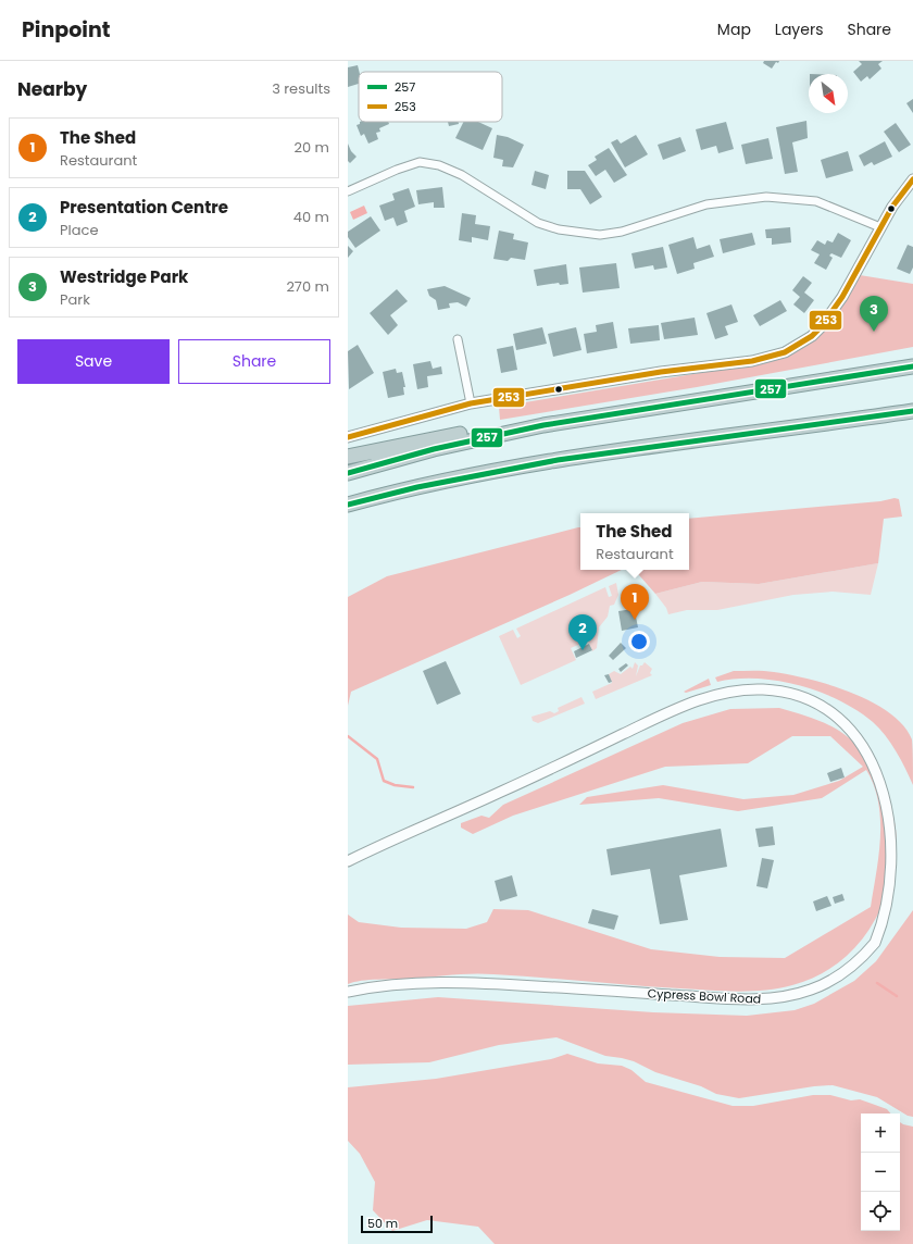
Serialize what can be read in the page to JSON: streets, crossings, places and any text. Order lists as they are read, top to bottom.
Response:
{
  "streets": {
    "street": ["Cypress Bowl Road"]
  },
  "lines": ["transit line 253", "transit line 257"],
  "legend": ["257", "253"],
  "scale_bar": "50 m",
  "north": "bottom right",
  "page": {
    "header": "Pinpoint",
    "nav": ["Map", "Layers", "Share"],
    "heading": ["Nearby", "3 results"],
    "list": [
      {
        "mark": "1",
        "name": "The Shed",
        "note": "Restaurant",
        "value": "20 m"
      },
      {
        "mark": "2",
        "name": "Presentation Centre",
        "note": "Place",
        "value": "40 m"
      },
      {
        "mark": "3",
        "name": "Westridge Park",
        "note": "Park",
        "value": "270 m"
      }
    ],
    "pins": ["3", "1", "2"],
    "buttons": ["Save", "Share"],
    "popup": ["The Shed", "Restaurant"],
    "map_buttons": ["+", "−"],
    "scale": "50 m"
  }
}
